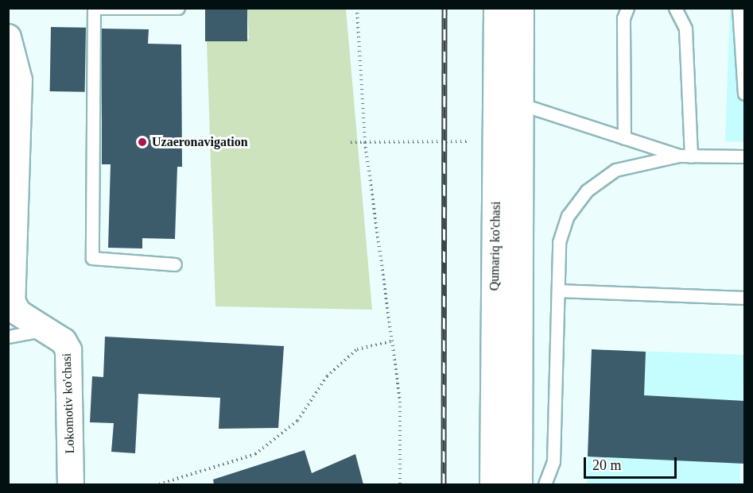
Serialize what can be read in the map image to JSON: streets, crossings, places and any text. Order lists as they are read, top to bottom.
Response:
{
  "streets": {
    "main road": ["Qumariq ko'chasi"],
    "street": ["Lokomotiv ko'chasi"]
  },
  "places": ["Uzaeronavigation"],
  "scale_bar": "20 m"
}
